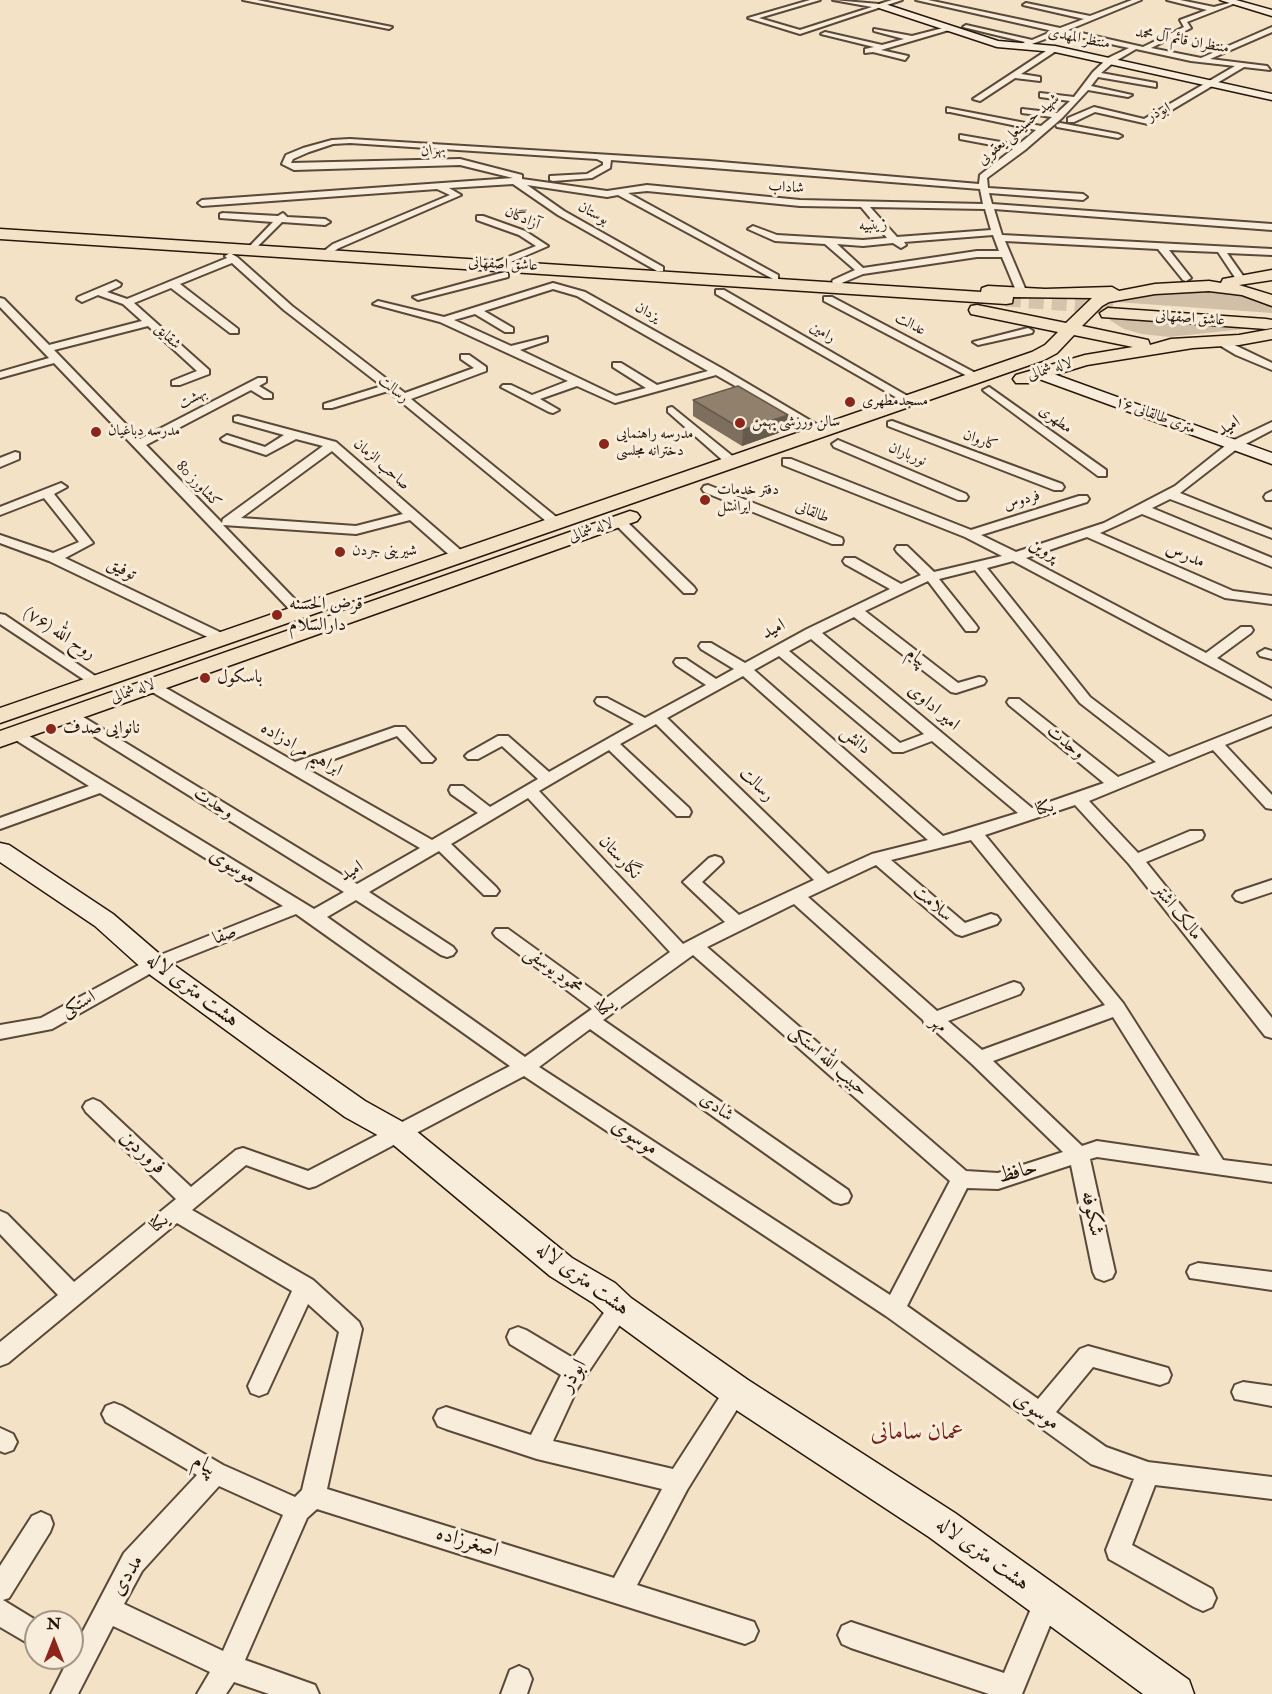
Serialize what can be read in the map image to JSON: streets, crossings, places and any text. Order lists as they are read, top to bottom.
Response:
{
  "streets": {
    "main road": ["عاشق اصفهانی", "لاله شمالی"],
    "street": [
      "منتظر المهدی",
      "منتظران قائم آل محمد",
      "ابوذر",
      "شهید حسینعلی یعقوبی",
      "بهران",
      "شاداب",
      "بوستان",
      "آزادگان",
      "زینبیه",
      "یزدان",
      "عدالت",
      "رامین",
      "شقایق",
      "رسالت",
      "بهشت",
      "۱۶ متری طالقانی",
      "مطهری",
      "امید",
      "کاروان",
      "نورباران",
      "صاحب الزمان",
      "کشاورز 80",
      "فردوس",
      "طالقانی",
      "پروین",
      "مدرس",
      "توفیق",
      "روح الله (۷۶)",
      "پیام",
      "امیر اداوی",
      "دانش",
      "وحدت",
      "ابراهیم مرادزاده",
      "یکتا",
      "نگارستان",
      "موسوی",
      "سلامت",
      "مالک اشتر",
      "صفا",
      "محمود یوسفی",
      "هشت متری لاله",
      "استکی",
      "مهر",
      "حبیب الله استکی",
      "شادی",
      "فروردین",
      "حافظ",
      "شکوفه",
      "اصغرزاده",
      "مددی"
    ]
  },
  "crossings": [
    ["منتظر المهدی", "ابوذر"],
    ["منتظر المهدی", "شهید حسینعلی یعقوبی"],
    ["منتظران قائم آل محمد", "ابوذر"],
    ["منتظران قائم آل محمد", "شهید حسینعلی یعقوبی"],
    ["ابوذر", "هشت متری لاله"],
    ["شهید حسینعلی یعقوبی", "شاداب"],
    ["شهید حسینعلی یعقوبی", "زینبیه"],
    ["بهران", "شاداب"],
    ["بهران", "بوستان"],
    ["شاداب", "بوستان"],
    ["شاداب", "زینبیه"],
    ["عاشق اصفهانی", "لاله شمالی"],
    ["عاشق اصفهانی", "رسالت"],
    ["یزدان", "لاله شمالی"],
    ["یزدان", "نورباران"],
    ["عدالت", "لاله شمالی"],
    ["عدالت", "مطهری"],
    ["رامین", "لاله شمالی"],
    ["لاله شمالی", "رسالت"],
    ["لاله شمالی", "۱۶ متری طالقانی"],
    ["لاله شمالی", "مطهری"],
    ["لاله شمالی", "کاروان"],
    ["لاله شمالی", "نورباران"],
    ["لاله شمالی", "صاحب الزمان"],
    ["لاله شمالی", "کشاورز 80"],
    ["لاله شمالی", "طالقانی"],
    ["لاله شمالی", "پروین"],
    ["لاله شمالی", "توفیق"],
    ["لاله شمالی", "روح الله (۷۶)"],
    ["لاله شمالی", "وحدت"],
    ["لاله شمالی", "ابراهیم مرادزاده"],
    ["لاله شمالی", "موسوی"],
    ["رسالت", "امید"],
    ["رسالت", "یکتا"],
    ["بهشت", "کشاورز 80"],
    ["۱۶ متری طالقانی", "امید"],
    ["امید", "پروین"],
    ["امید", "مدرس"],
    ["امید", "پیام"],
    ["امید", "امیر اداوی"],
    ["امید", "دانش"],
    ["امید", "وحدت"],
    ["امید", "ابراهیم مرادزاده"],
    ["امید", "نگارستان"],
    ["امید", "موسوی"],
    ["صاحب الزمان", "کشاورز 80"],
    ["فردوس", "پروین"],
    ["پیام", "فروردین"],
    ["پیام", "اصغرزاده"],
    ["پیام", "مددی"],
    ["امیر اداوی", "یکتا"],
    ["دانش", "یکتا"],
    ["وحدت", "یکتا"],
    ["یکتا", "نگارستان"],
    ["یکتا", "موسوی"],
    ["یکتا", "سلامت"],
    ["یکتا", "مالک اشتر"],
    ["یکتا", "محمود یوسفی"],
    ["یکتا", "هشت متری لاله"],
    ["یکتا", "مهر"],
    ["یکتا", "حبیب الله استکی"],
    ["یکتا", "شادی"],
    ["یکتا", "فروردین"],
    ["نگارستان", "حبیب الله استکی"],
    ["موسوی", "صفا"],
    ["صفا", "هشت متری لاله"],
    ["صفا", "استکی"],
    ["محمود یوسفی", "شادی"],
    ["هشت متری لاله", "استکی"],
    ["مهر", "حافظ"],
    ["مهر", "شکوفه"],
    ["حبیب الله استکی", "حافظ"],
    ["فروردین", "اصغرزاده"],
    ["حافظ", "شکوفه"]
  ],
  "districts": ["عمان سامانی"],
  "places": [
    "مسجدمطهری",
    "سالن ورزشی بهمن",
    "مدرسه دباغیان",
    "مدرسه راهنمایی دخترانه مجلسی",
    "دفتر خدمات ایرانسل",
    "شیرینی جردن",
    "قرض الحسنه دارالسلام",
    "باسکول",
    "نانوایی صدف"
  ],
  "north": "top"
}
